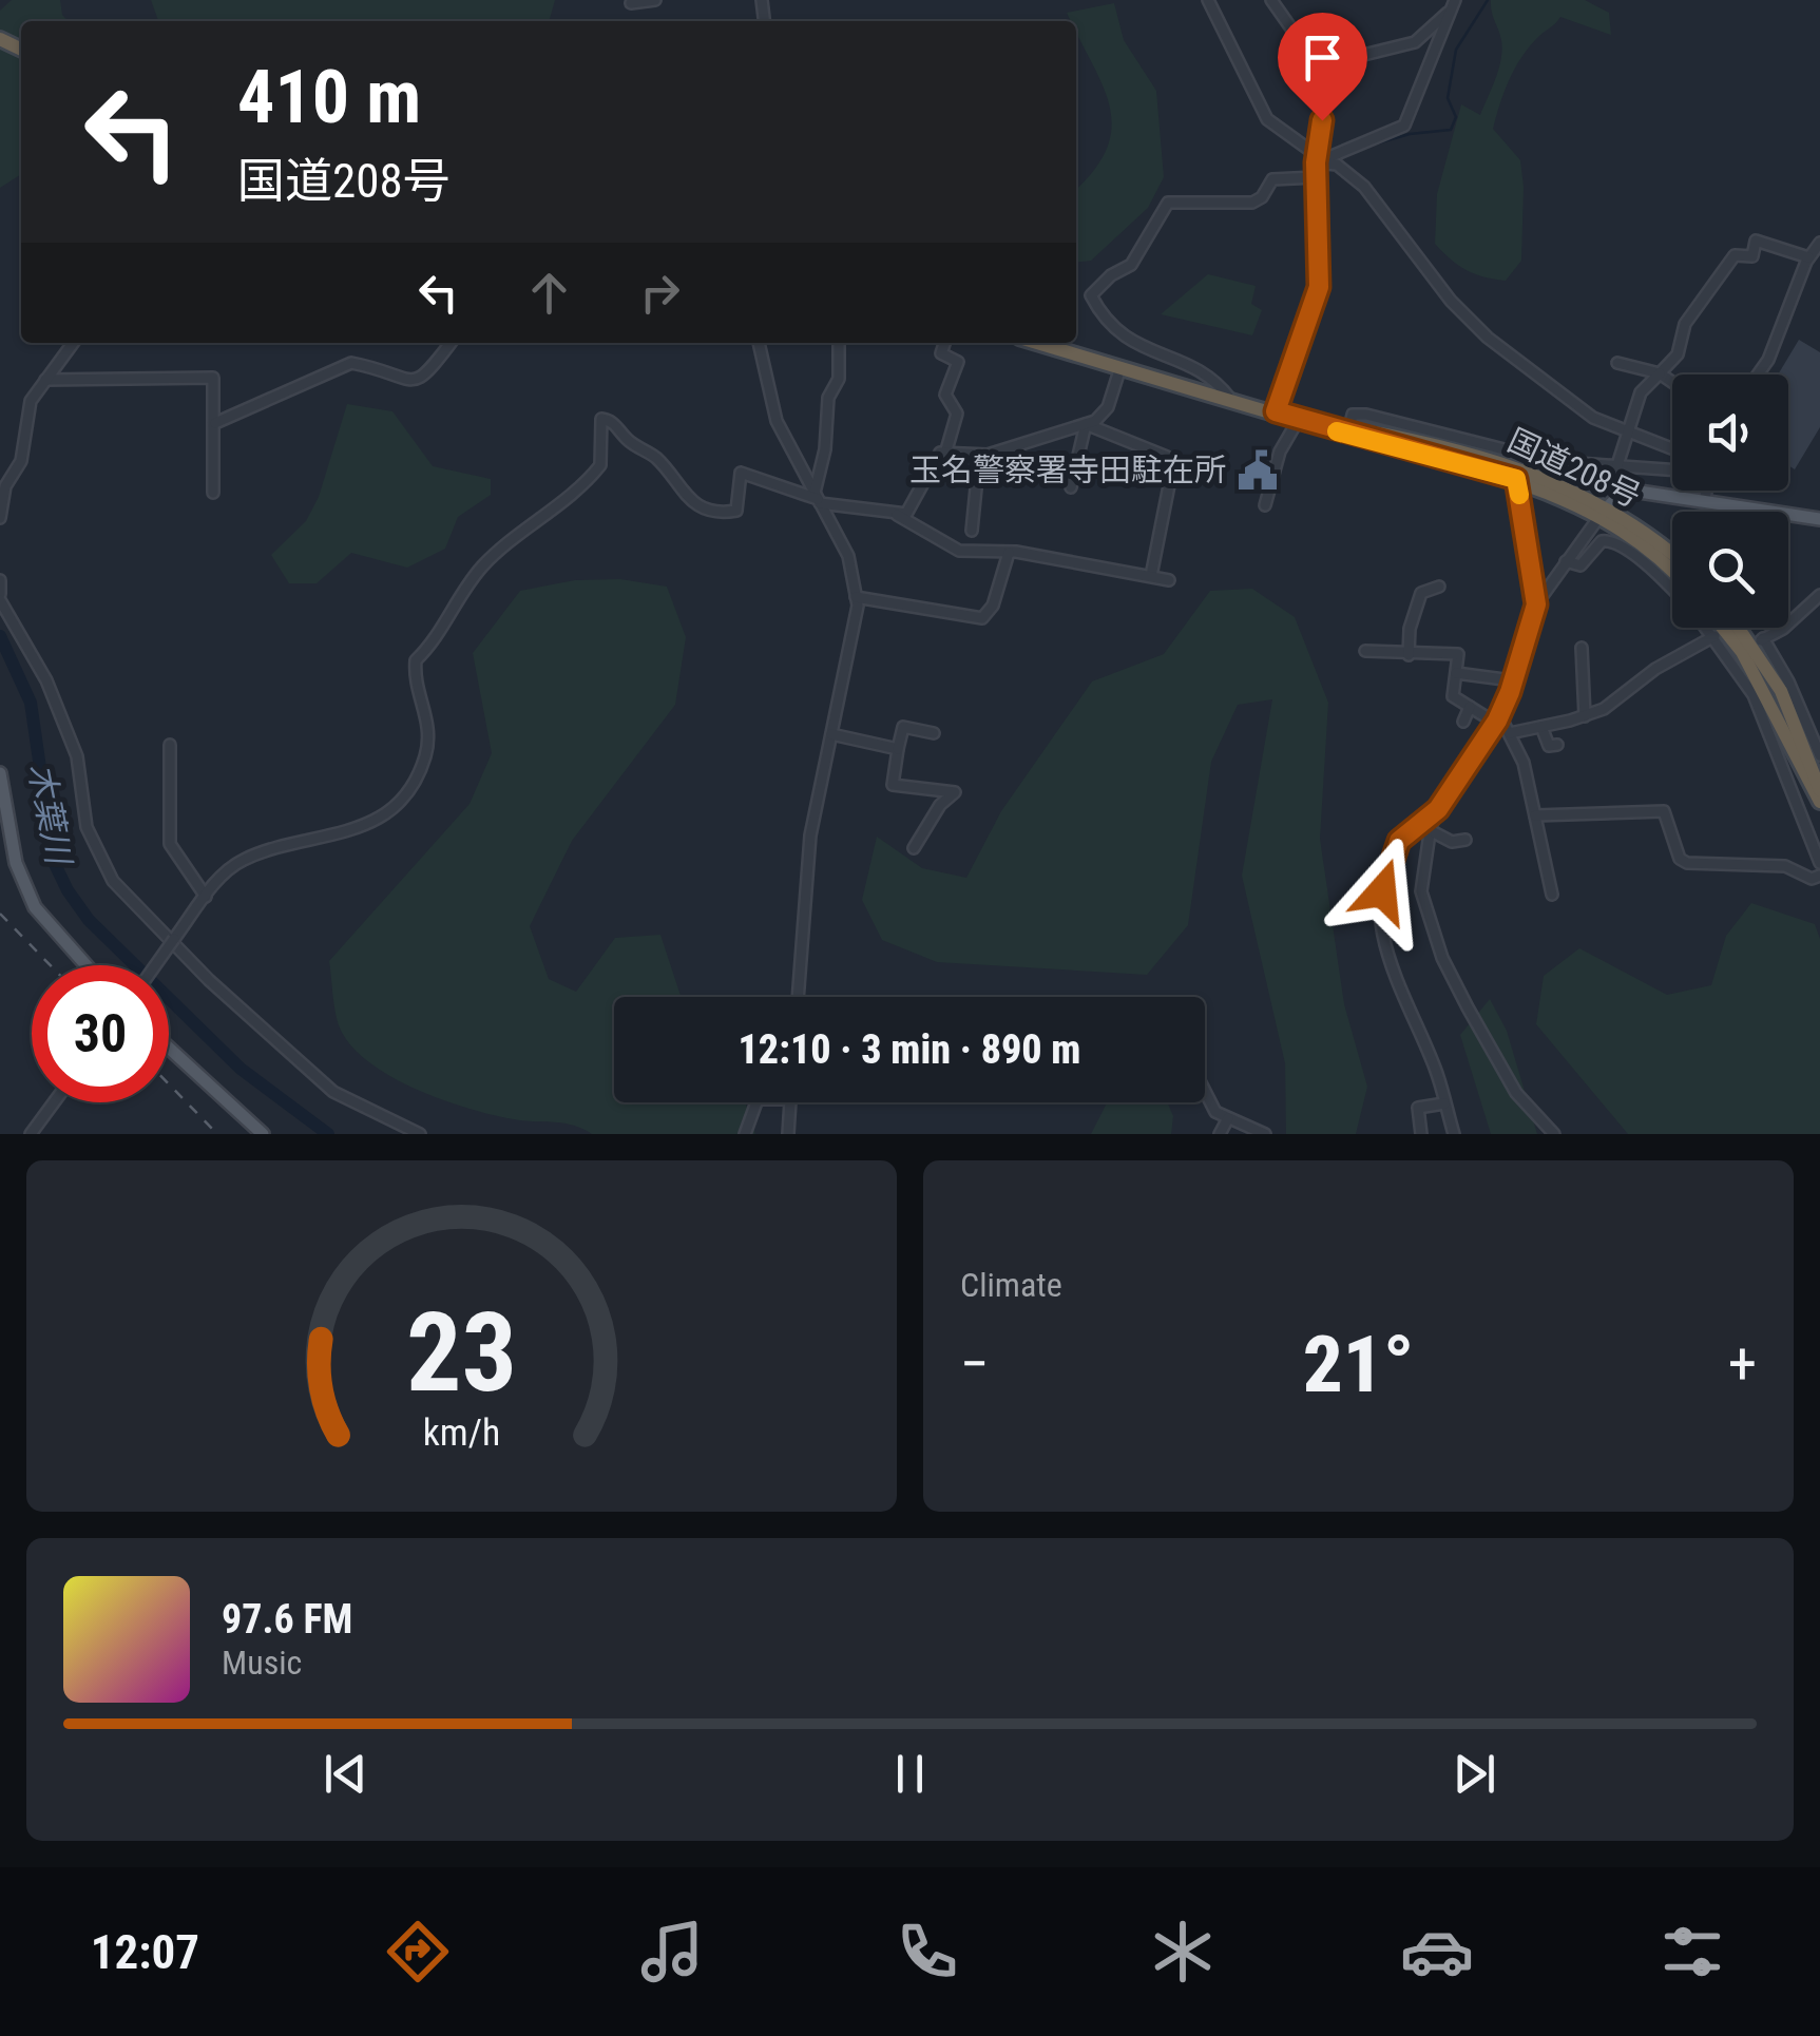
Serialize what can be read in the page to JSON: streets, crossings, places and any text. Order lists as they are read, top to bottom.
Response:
{
  "streets": {
    "highway": ["国道208号"]
  },
  "water": ["木葉川"],
  "places": {
    "public building": ["玉名警察署寺田駐在所"]
  },
  "page": {
    "turn": ["410 m", "国道208号"],
    "limit": "30",
    "trip": "12:10 · 3 min · 890 m",
    "tile": "Climate",
    "heat": ["−", "21°", "+"],
    "song": ["97.6 FM", "Music"],
    "tabs": "12:07",
    "gauge": ["23", "km/h"]
  }
}
